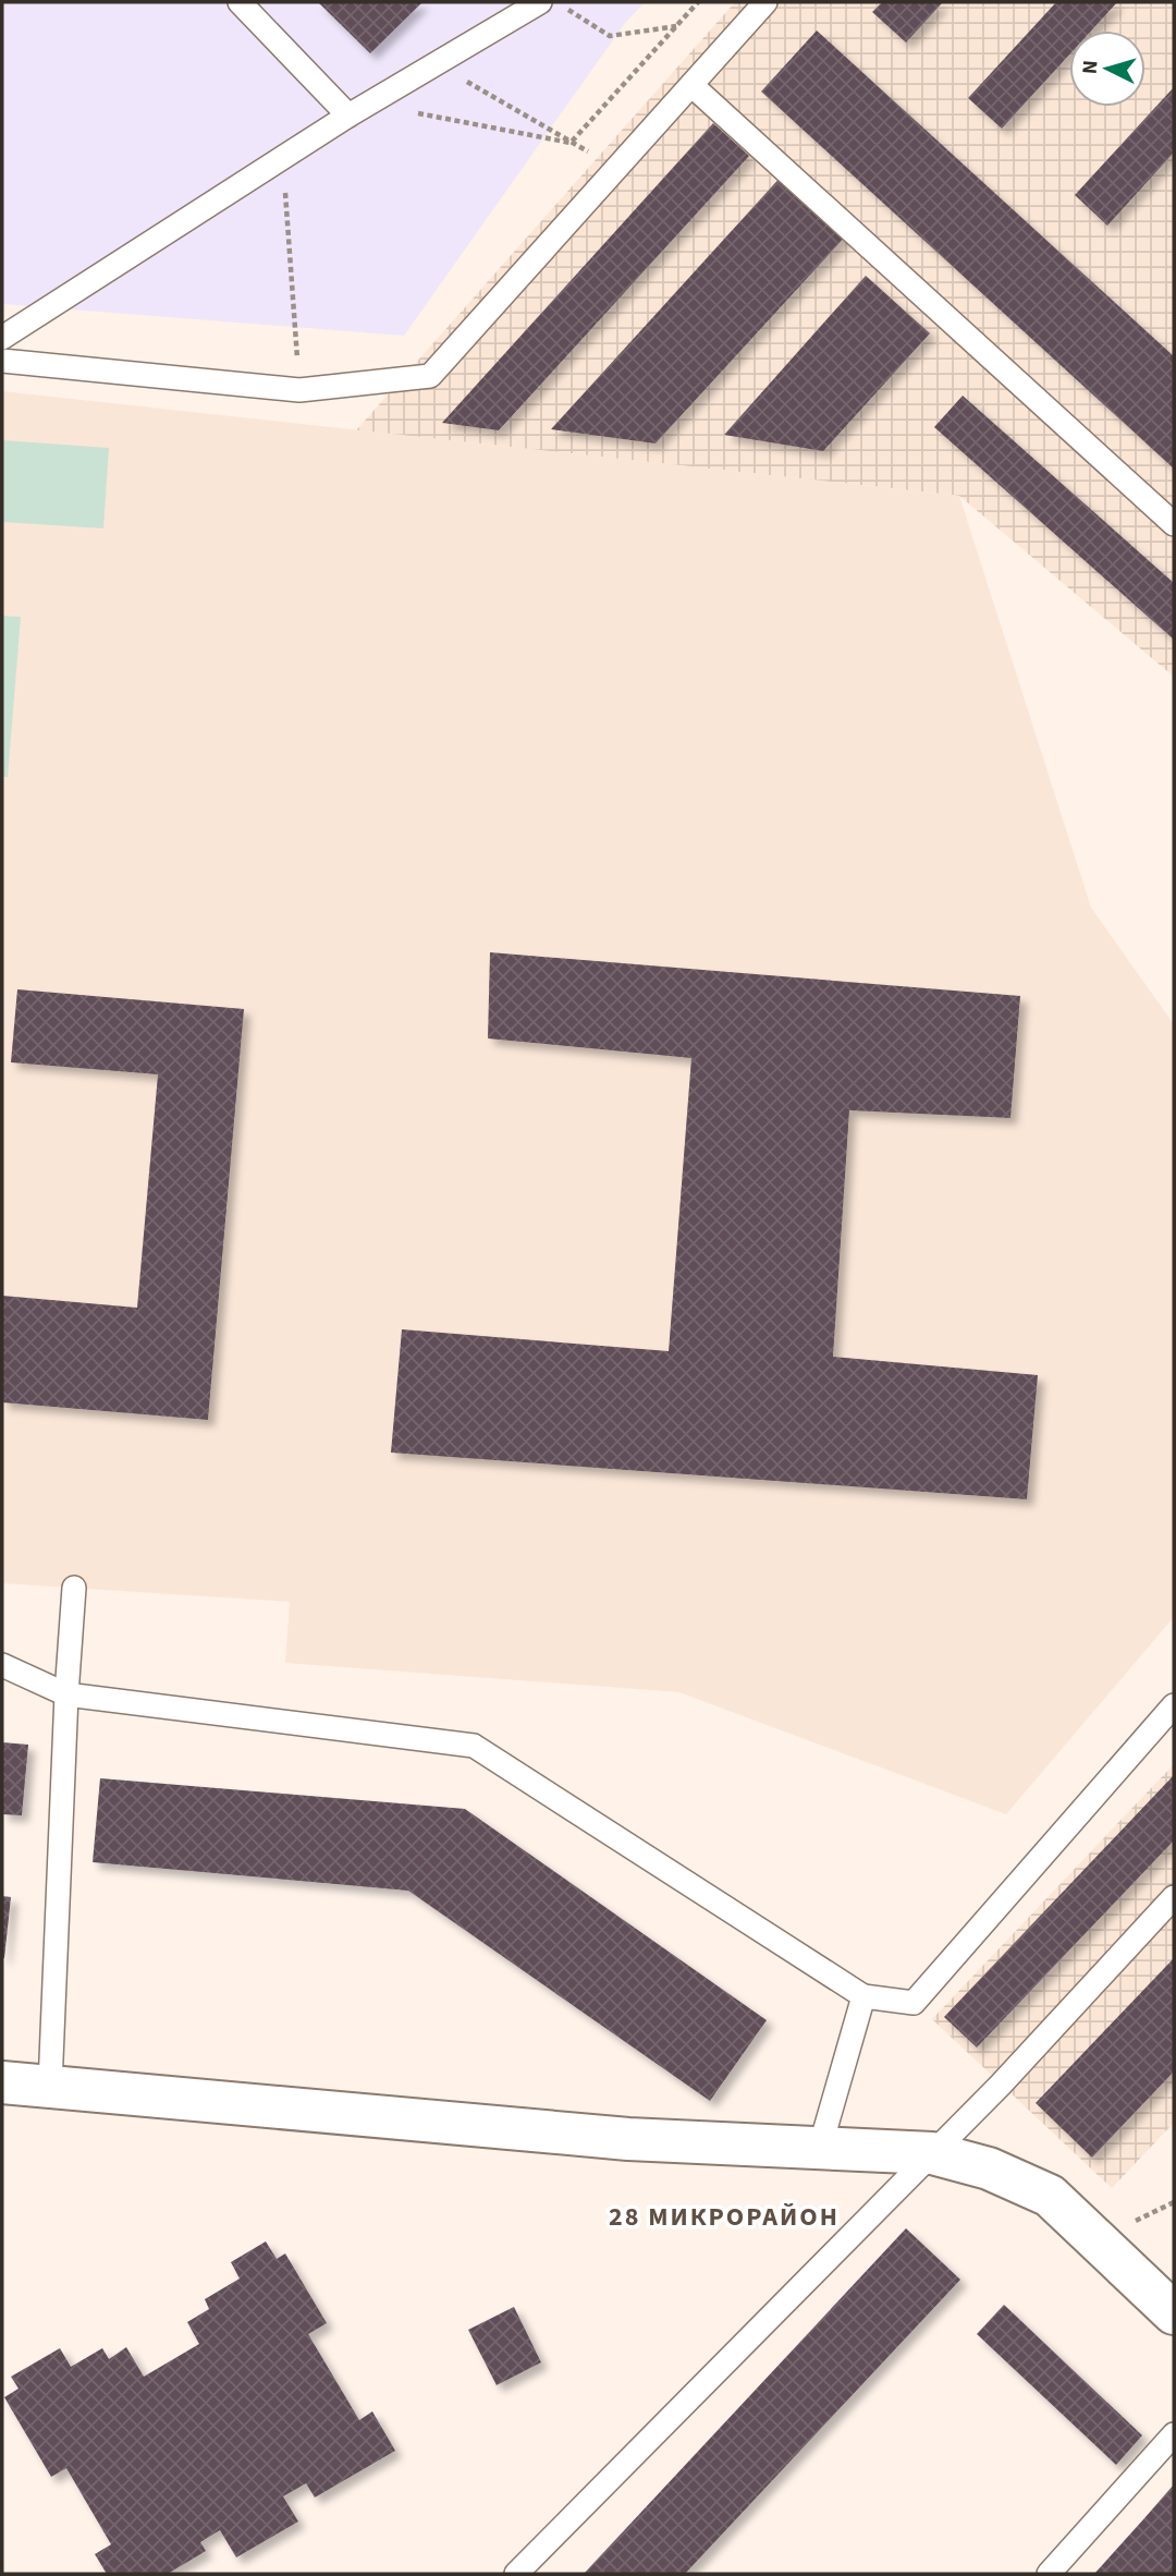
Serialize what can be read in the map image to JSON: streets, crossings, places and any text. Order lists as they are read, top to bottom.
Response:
{
  "districts": ["28 МИКРОРАЙОН"],
  "north": "left"
}
